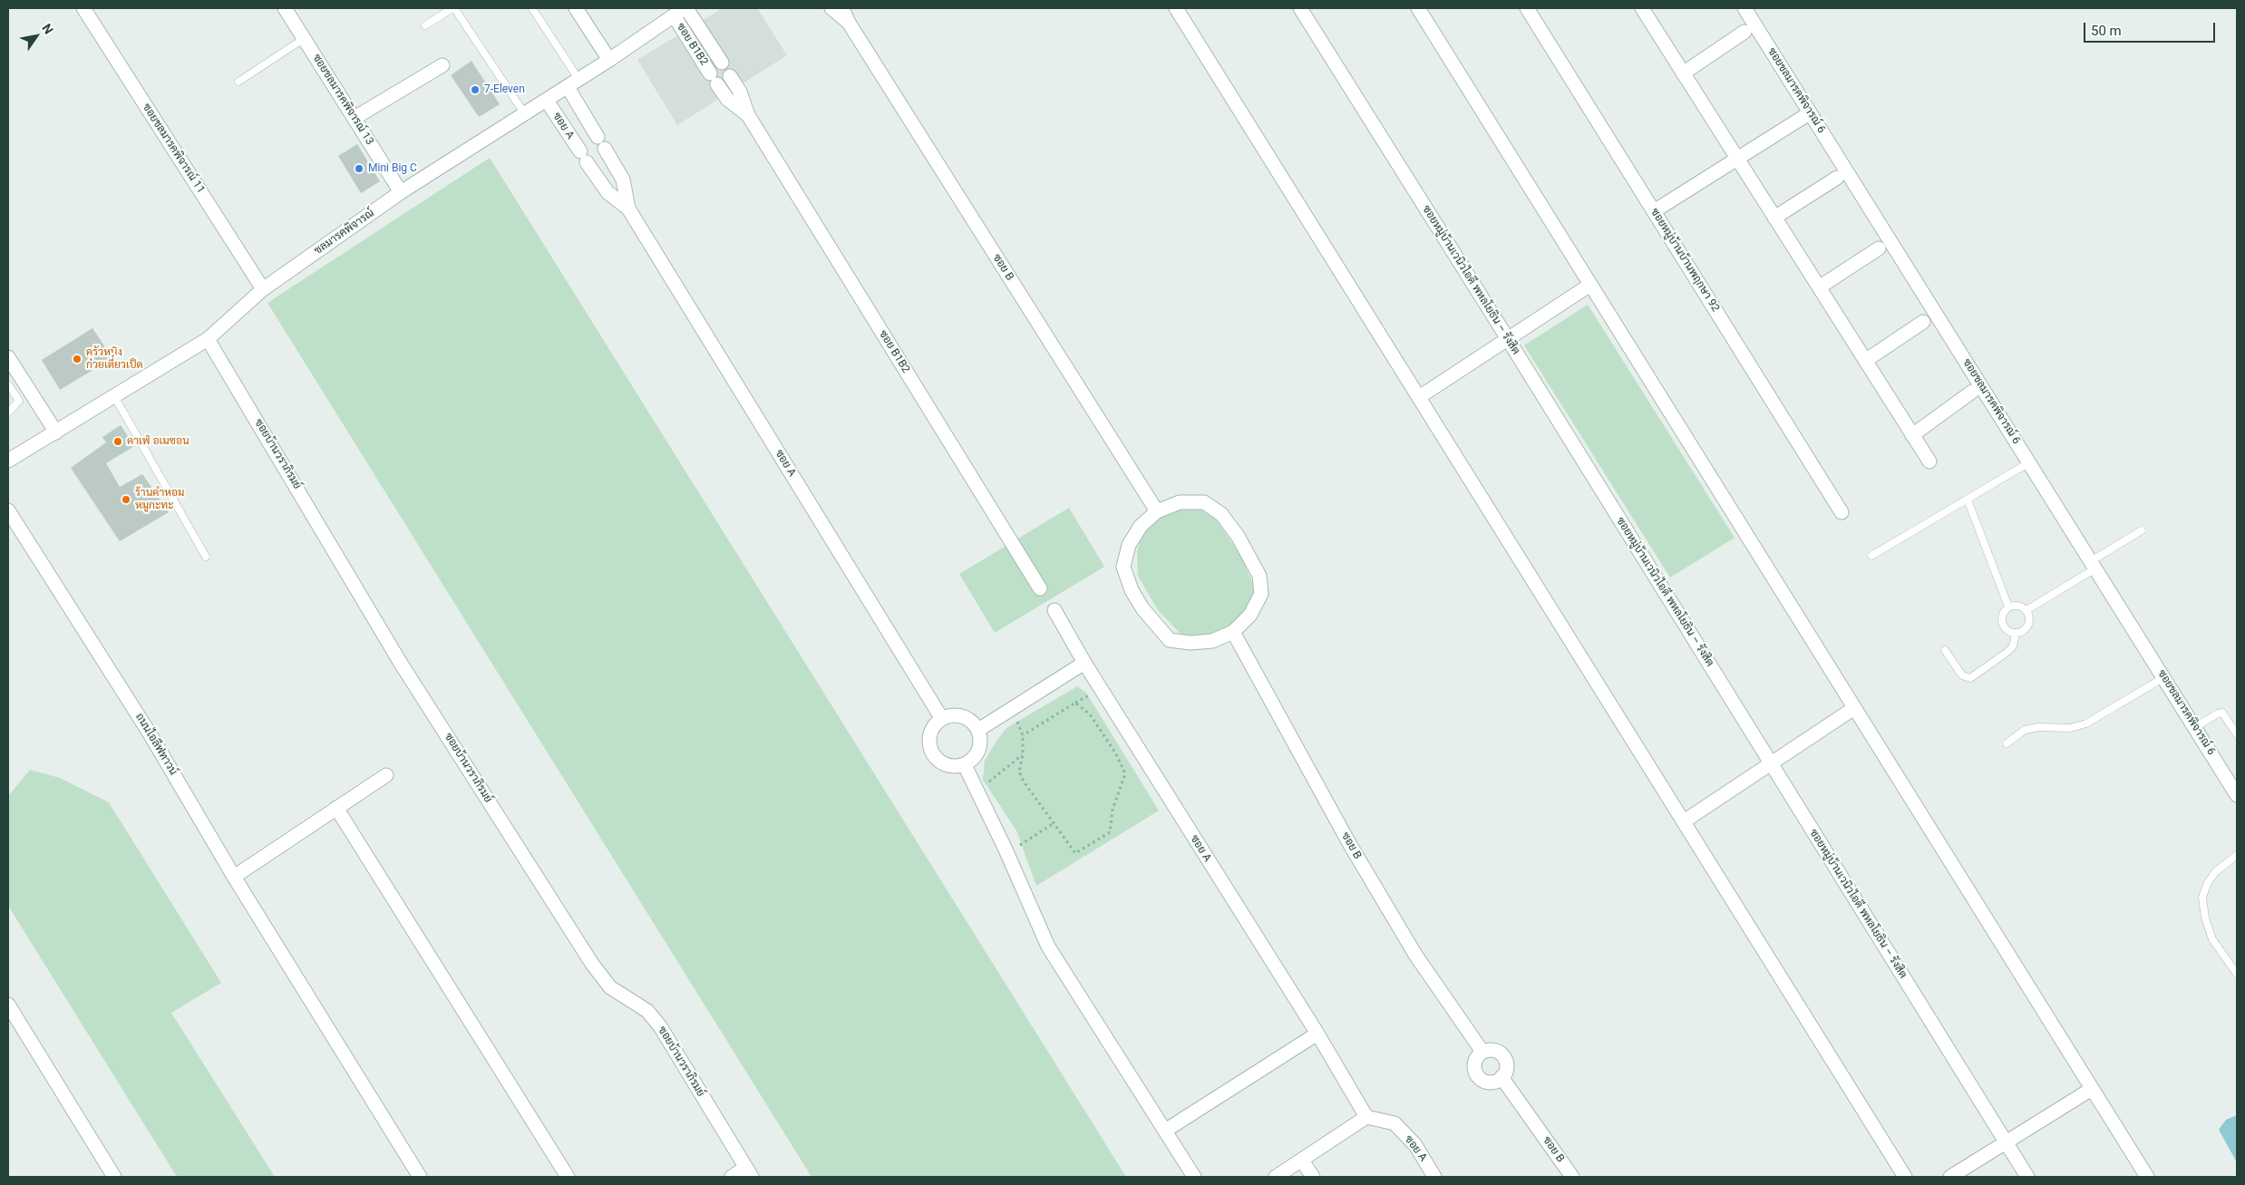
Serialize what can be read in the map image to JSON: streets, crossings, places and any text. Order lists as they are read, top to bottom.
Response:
{
  "streets": {
    "street": [
      "ซอย B1B2",
      "ซอยชลมารคพิจารณ์ 6",
      "ซอยชลมารคพิจารณ์ 13",
      "ซอย A",
      "ซอยชลมารคพิจารณ์ 11",
      "ชลมารคพิจารณ์",
      "ซอยหมู่บ้านบ้านพฤกษา 92",
      "ซอย B",
      "ซอยหมู่บ้านเวนิวไอดี พหลโยธิน – รังสิต",
      "ซอยบ้านวราภิรมย์",
      "ถนนไอลีฟทาวน์"
    ]
  },
  "crossings": [
    ["ซอย B1B2", "ชลมารคพิจารณ์"],
    ["ซอยชลมารคพิจารณ์ 13", "ชลมารคพิจารณ์"],
    ["ซอย A", "ชลมารคพิจารณ์"],
    ["ซอยชลมารคพิจารณ์ 11", "ชลมารคพิจารณ์"],
    ["ชลมารคพิจารณ์", "ซอยบ้านวราภิรมย์"]
  ],
  "places": [
    "7-Eleven",
    "Mini Big C",
    "ครัวหนิง ก๋วยเตี๋ยวเป็ด",
    "คาเฟ่ อเมซอน",
    "ร้านคำหอม หมูกะทะ"
  ],
  "scale_bar": "50 m",
  "north": "top right"
}
